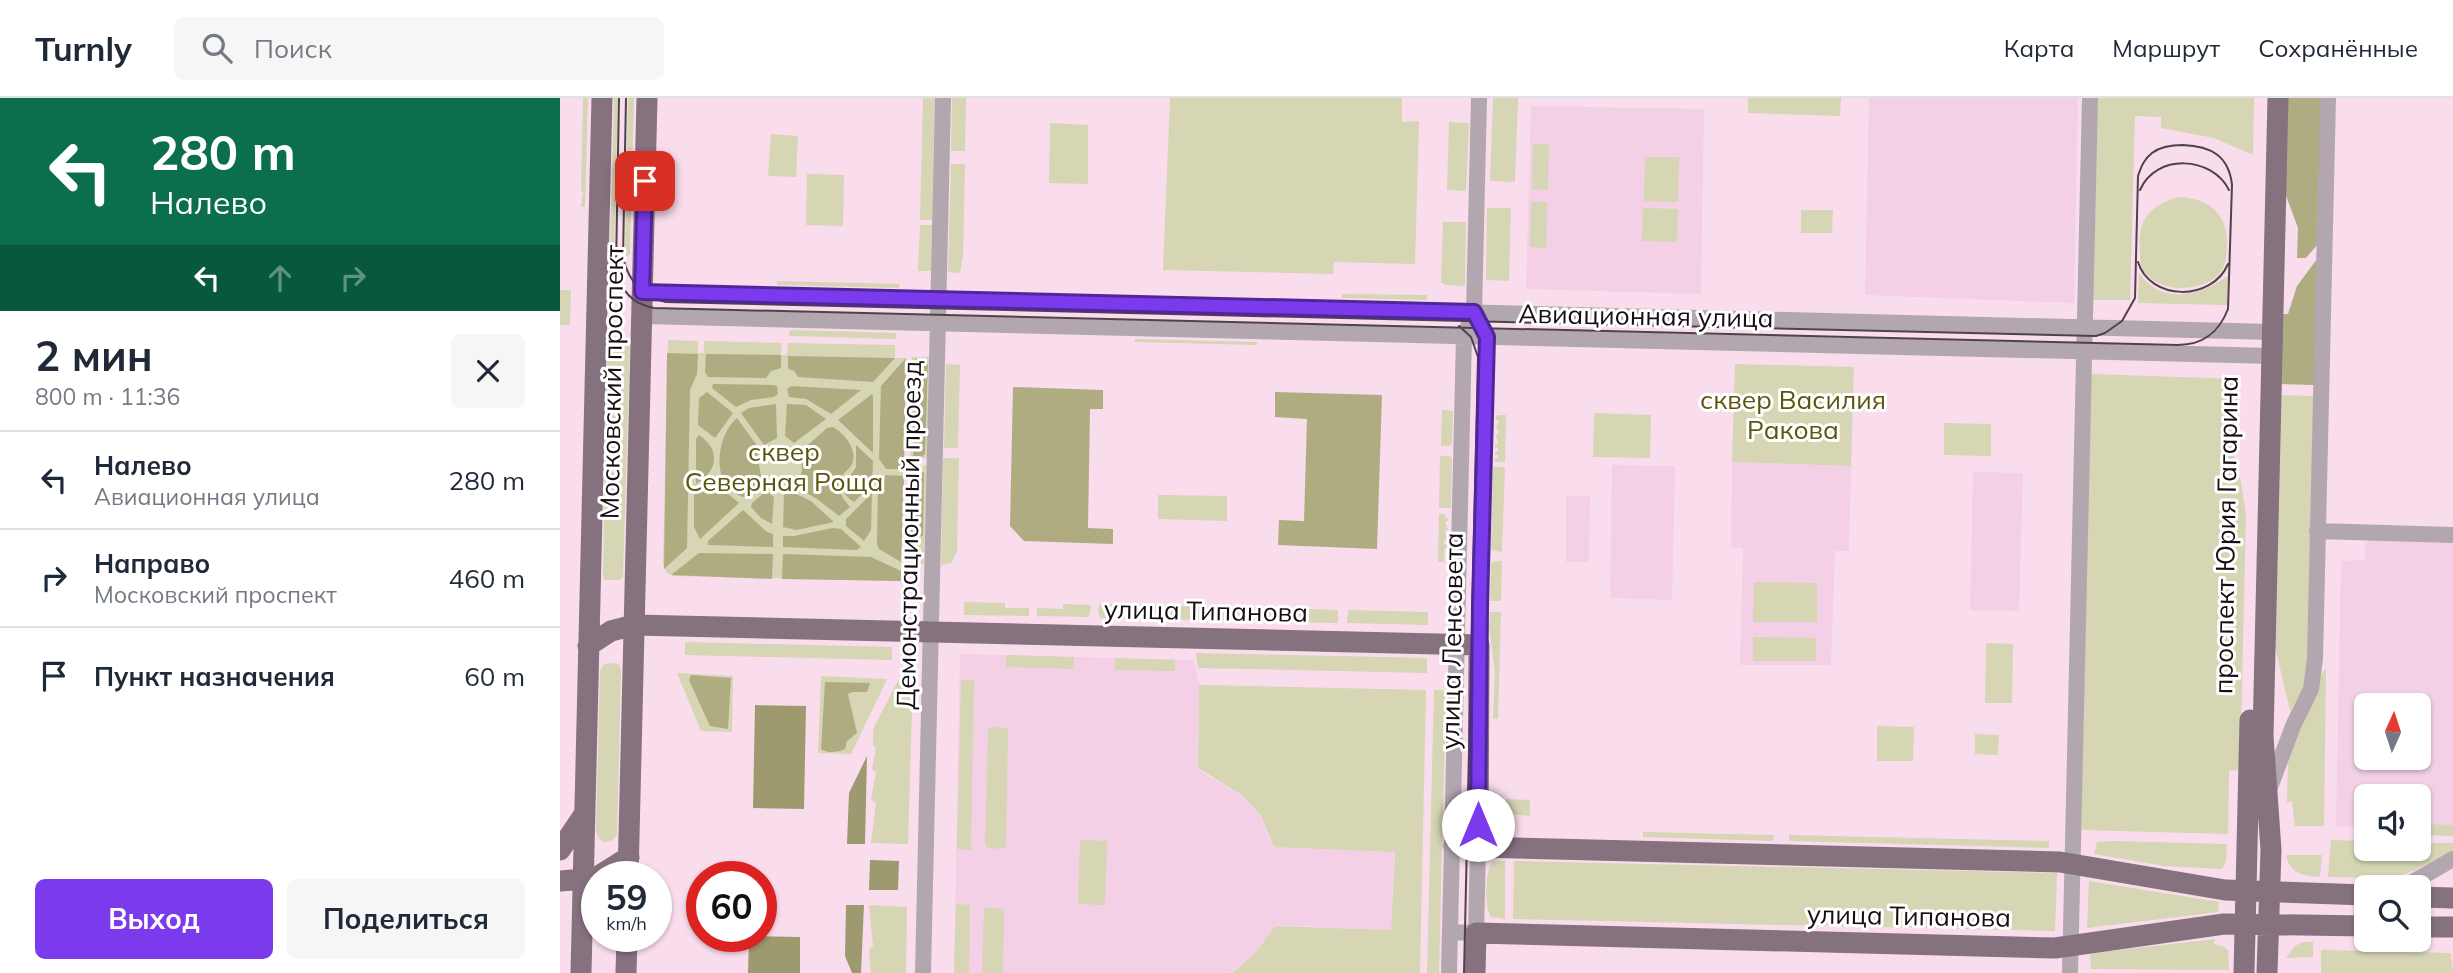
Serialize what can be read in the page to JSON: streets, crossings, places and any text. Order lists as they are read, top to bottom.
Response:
{
  "streets": {
    "main road": [
      "Московский проспект",
      "проспект Юрия Гагарина",
      "улица Типанова",
      "улица Ленсовета"
    ],
    "street": ["Авиационная улица", "Демонстрационный проезд"]
  },
  "crossings": [
    ["Авиационная улица", "Московский проспект"],
    ["Авиационная улица", "Демонстрационный проезд"],
    ["Авиационная улица", "проспект Юрия Гагарина"],
    ["Авиационная улица", "улица Ленсовета"],
    ["Московский проспект", "улица Типанова"],
    ["Демонстрационный проезд", "улица Типанова"],
    ["проспект Юрия Гагарина", "улица Типанова"],
    ["улица Типанова", "улица Ленсовета"]
  ],
  "parks": ["сквер Василия Ракова", "сквер Северная Роща"],
  "north": "top",
  "page": {
    "header": "Turnly",
    "search": "Поиск",
    "nav": ["Карта", "Маршрут", "Сохранённые"],
    "turn": ["280 m", "Налево"],
    "heading": ["2 мин", "800 m · 11:36"],
    "list": [
      {
        "name": "Налево",
        "note": "Авиационная улица",
        "value": "280 m"
      },
      {
        "name": "Направо",
        "note": "Московский проспект",
        "value": "460 m"
      },
      {
        "name": "Пункт назначения",
        "value": "60 m"
      }
    ],
    "speed": "59 km/h",
    "limit": "60",
    "buttons": ["Выход", "Поделиться"]
  }
}
